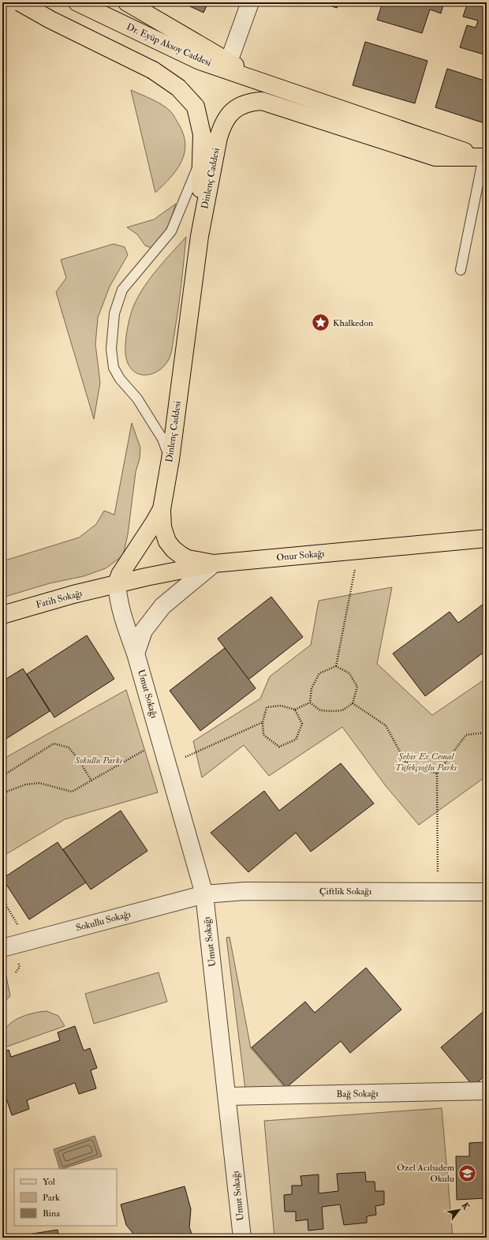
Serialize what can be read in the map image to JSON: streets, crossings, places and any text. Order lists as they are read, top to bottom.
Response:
{
  "streets": {
    "main road": [
      "Dr. Eyüp Aksoy Caddesi",
      "Dinlenç Caddesi",
      "Onur Sokağı",
      "Fatih Sokağı"
    ],
    "street": [
      "Umut Sokağı",
      "Çiftlik Sokağı",
      "Sokullu Sokağı",
      "Bağ Sokağı"
    ]
  },
  "crossings": [
    ["Dinlenç Caddesi", "Onur Sokağı"],
    ["Dinlenç Caddesi", "Fatih Sokağı"],
    ["Dinlenç Caddesi", "Umut Sokağı"],
    ["Onur Sokağı", "Fatih Sokağı"],
    ["Onur Sokağı", "Umut Sokağı"],
    ["Fatih Sokağı", "Umut Sokağı"],
    ["Umut Sokağı", "Çiftlik Sokağı"],
    ["Umut Sokağı", "Sokullu Sokağı"],
    ["Umut Sokağı", "Bağ Sokağı"],
    ["Çiftlik Sokağı", "Sokullu Sokağı"]
  ],
  "parks": ["Şehir Er Cemal Tüfekçioğlu Parkı", "Sokullu Parkı"],
  "places": {
    "place": ["Khalkedon"],
    "school or university": ["Özel Acıbadem Okulu"]
  },
  "legend": ["Yol", "Park", "Bina"],
  "north": "top right"
}
